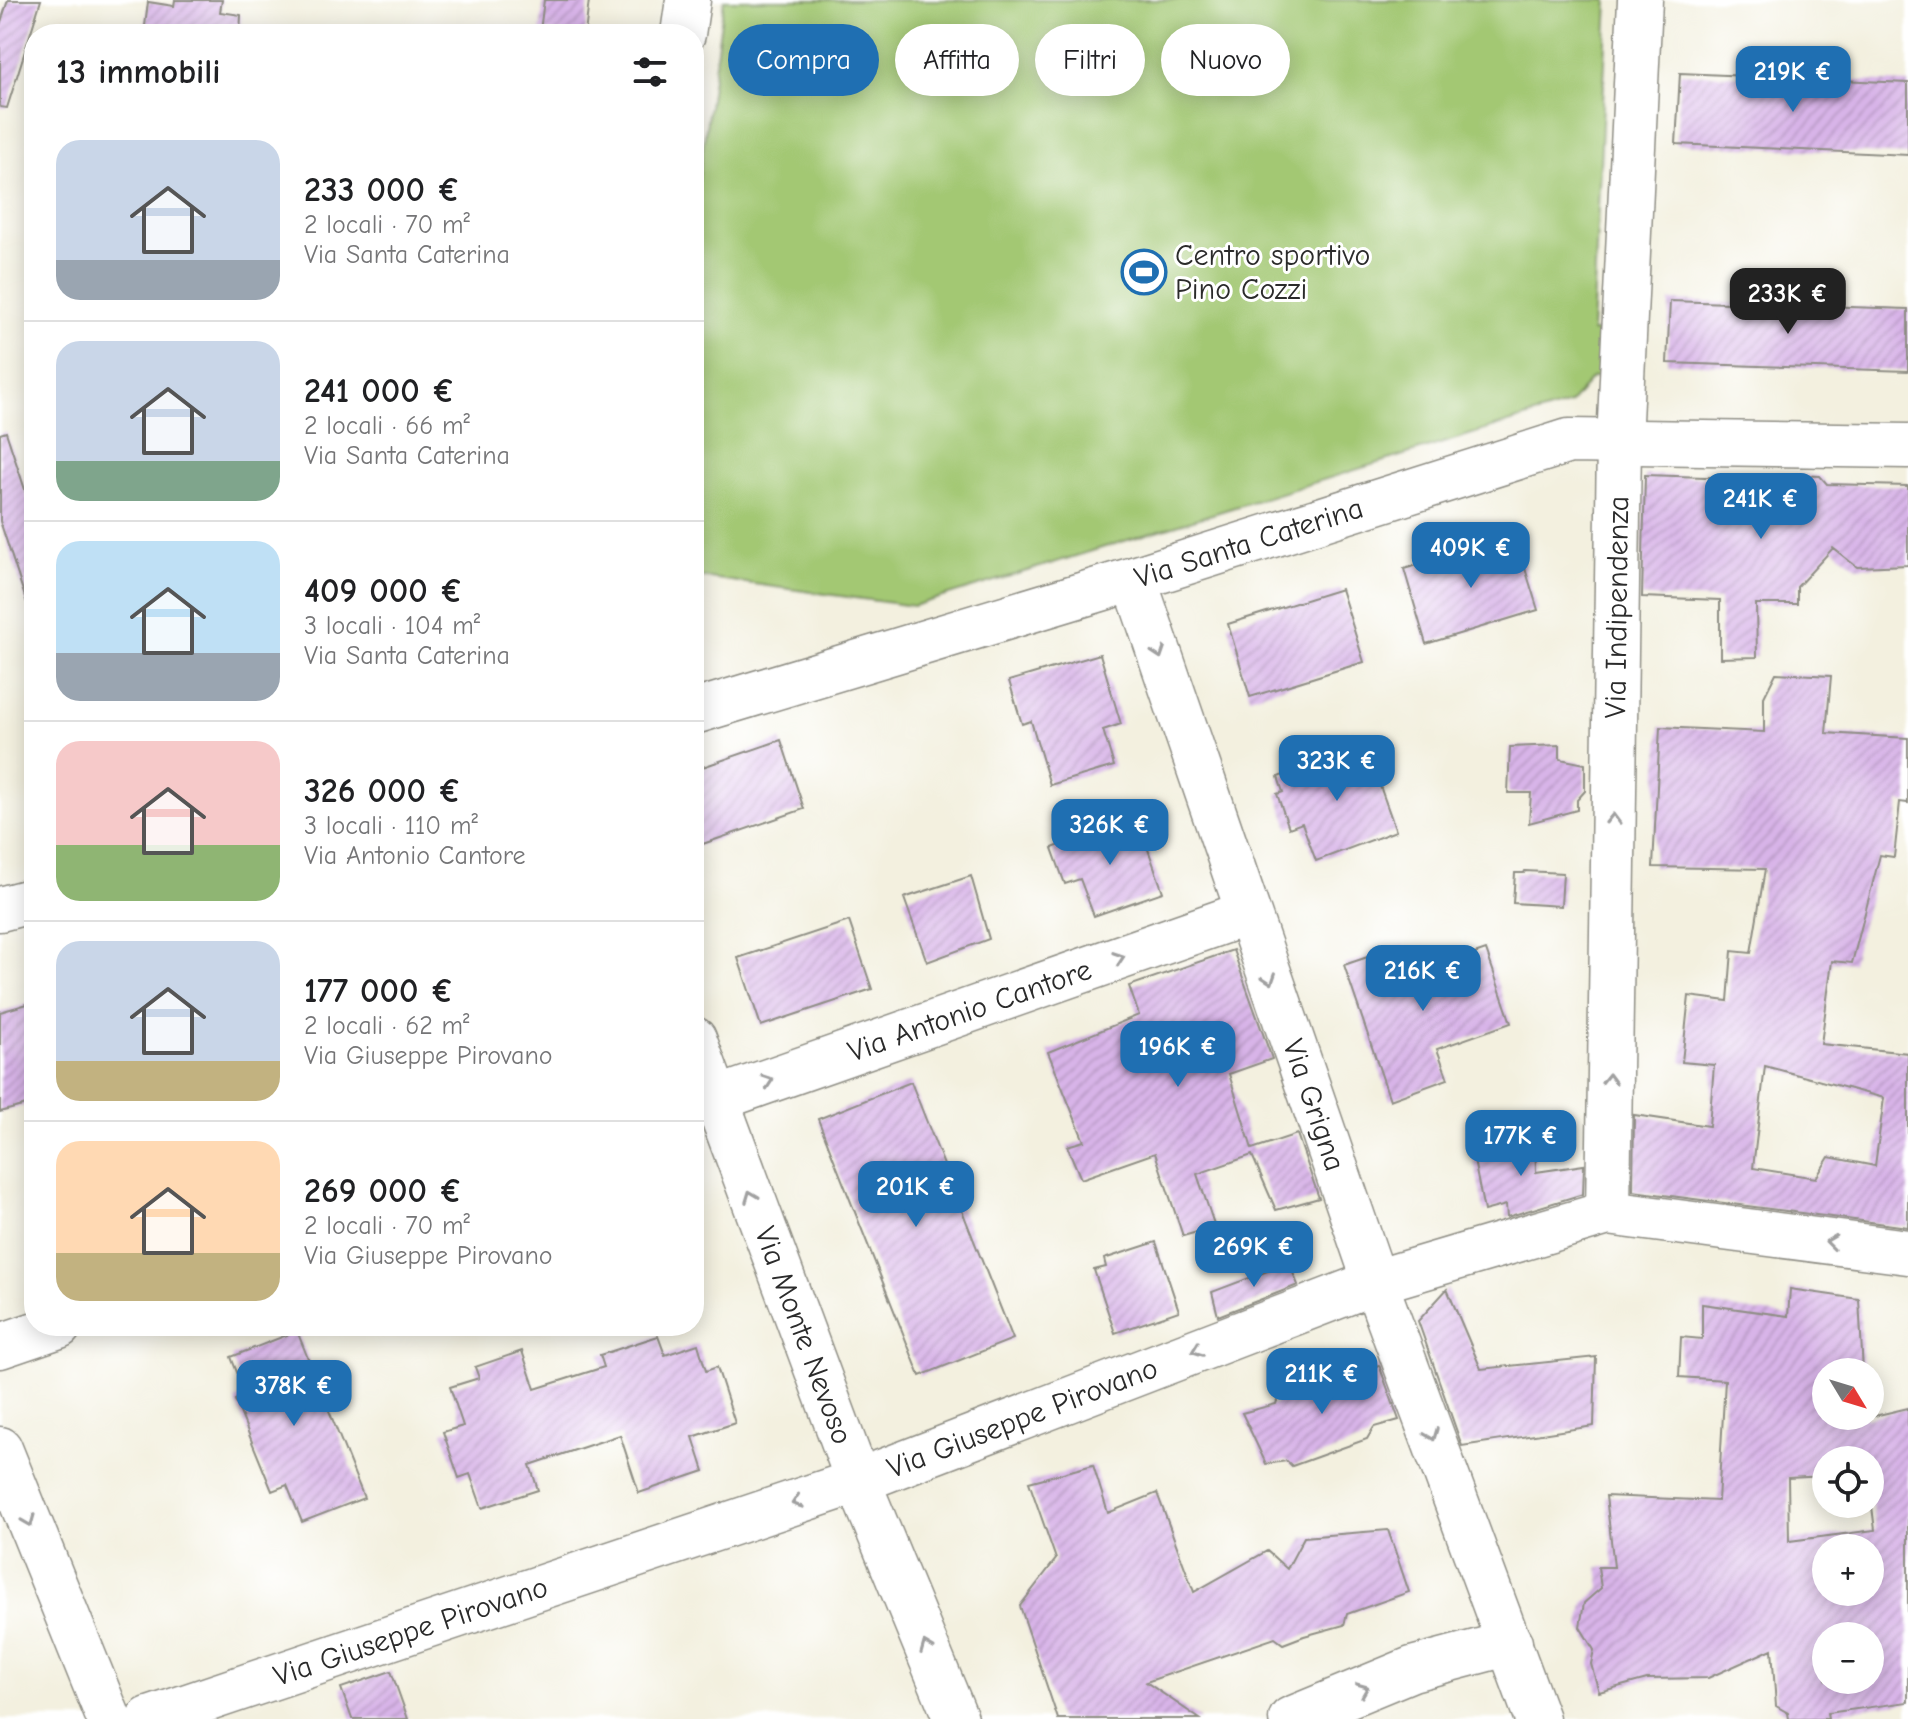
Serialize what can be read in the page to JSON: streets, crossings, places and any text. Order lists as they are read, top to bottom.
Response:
{
  "streets": {
    "street": [
      "Via Santa Caterina",
      "Via Indipendenza",
      "Via Antonio Cantore",
      "Via Grigna",
      "Via Monte Nevoso",
      "Via Giuseppe Pirovano"
    ]
  },
  "crossings": [
    ["Via Santa Caterina", "Via Indipendenza"],
    ["Via Santa Caterina", "Via Grigna"],
    ["Via Indipendenza", "Via Giuseppe Pirovano"],
    ["Via Antonio Cantore", "Via Grigna"],
    ["Via Antonio Cantore", "Via Monte Nevoso"],
    ["Via Grigna", "Via Giuseppe Pirovano"],
    ["Via Monte Nevoso", "Via Giuseppe Pirovano"]
  ],
  "one_way": [
    "Via Indipendenza",
    "Via Antonio Cantore",
    "Via Grigna",
    "Via Monte Nevoso",
    "Via Giuseppe Pirovano"
  ],
  "places": {
    "sports": ["Centro sportivo Pino Cozzi"]
  },
  "north": "bottom right",
  "page": {
    "chip": [
      "Compra",
      "Affitta",
      "Filtri",
      "Nuovo"
    ],
    "heading": "13 immobili",
    "price": [
      "219K €",
      "233K €",
      "241K €",
      "409K €",
      "323K €",
      "326K €",
      "216K €",
      "196K €",
      "177K €",
      "201K €",
      "269K €",
      "211K €",
      "378K €"
    ],
    "list": [
      {
        "name": "233 000 €",
        "note": "2 locali · 70 m² · Via Santa Caterina"
      },
      {
        "name": "241 000 €",
        "note": "2 locali · 66 m² · Via Santa Caterina"
      },
      {
        "name": "409 000 €",
        "note": "3 locali · 104 m² · Via Santa Caterina"
      },
      {
        "name": "326 000 €",
        "note": "3 locali · 110 m² · Via Antonio Cantore"
      },
      {
        "name": "177 000 €",
        "note": "2 locali · 62 m² · Via Giuseppe Pirovano"
      },
      {
        "name": "269 000 €",
        "note": "2 locali · 70 m² · Via Giuseppe Pirovano"
      }
    ],
    "map_buttons": ["+", "−"]
  }
}
